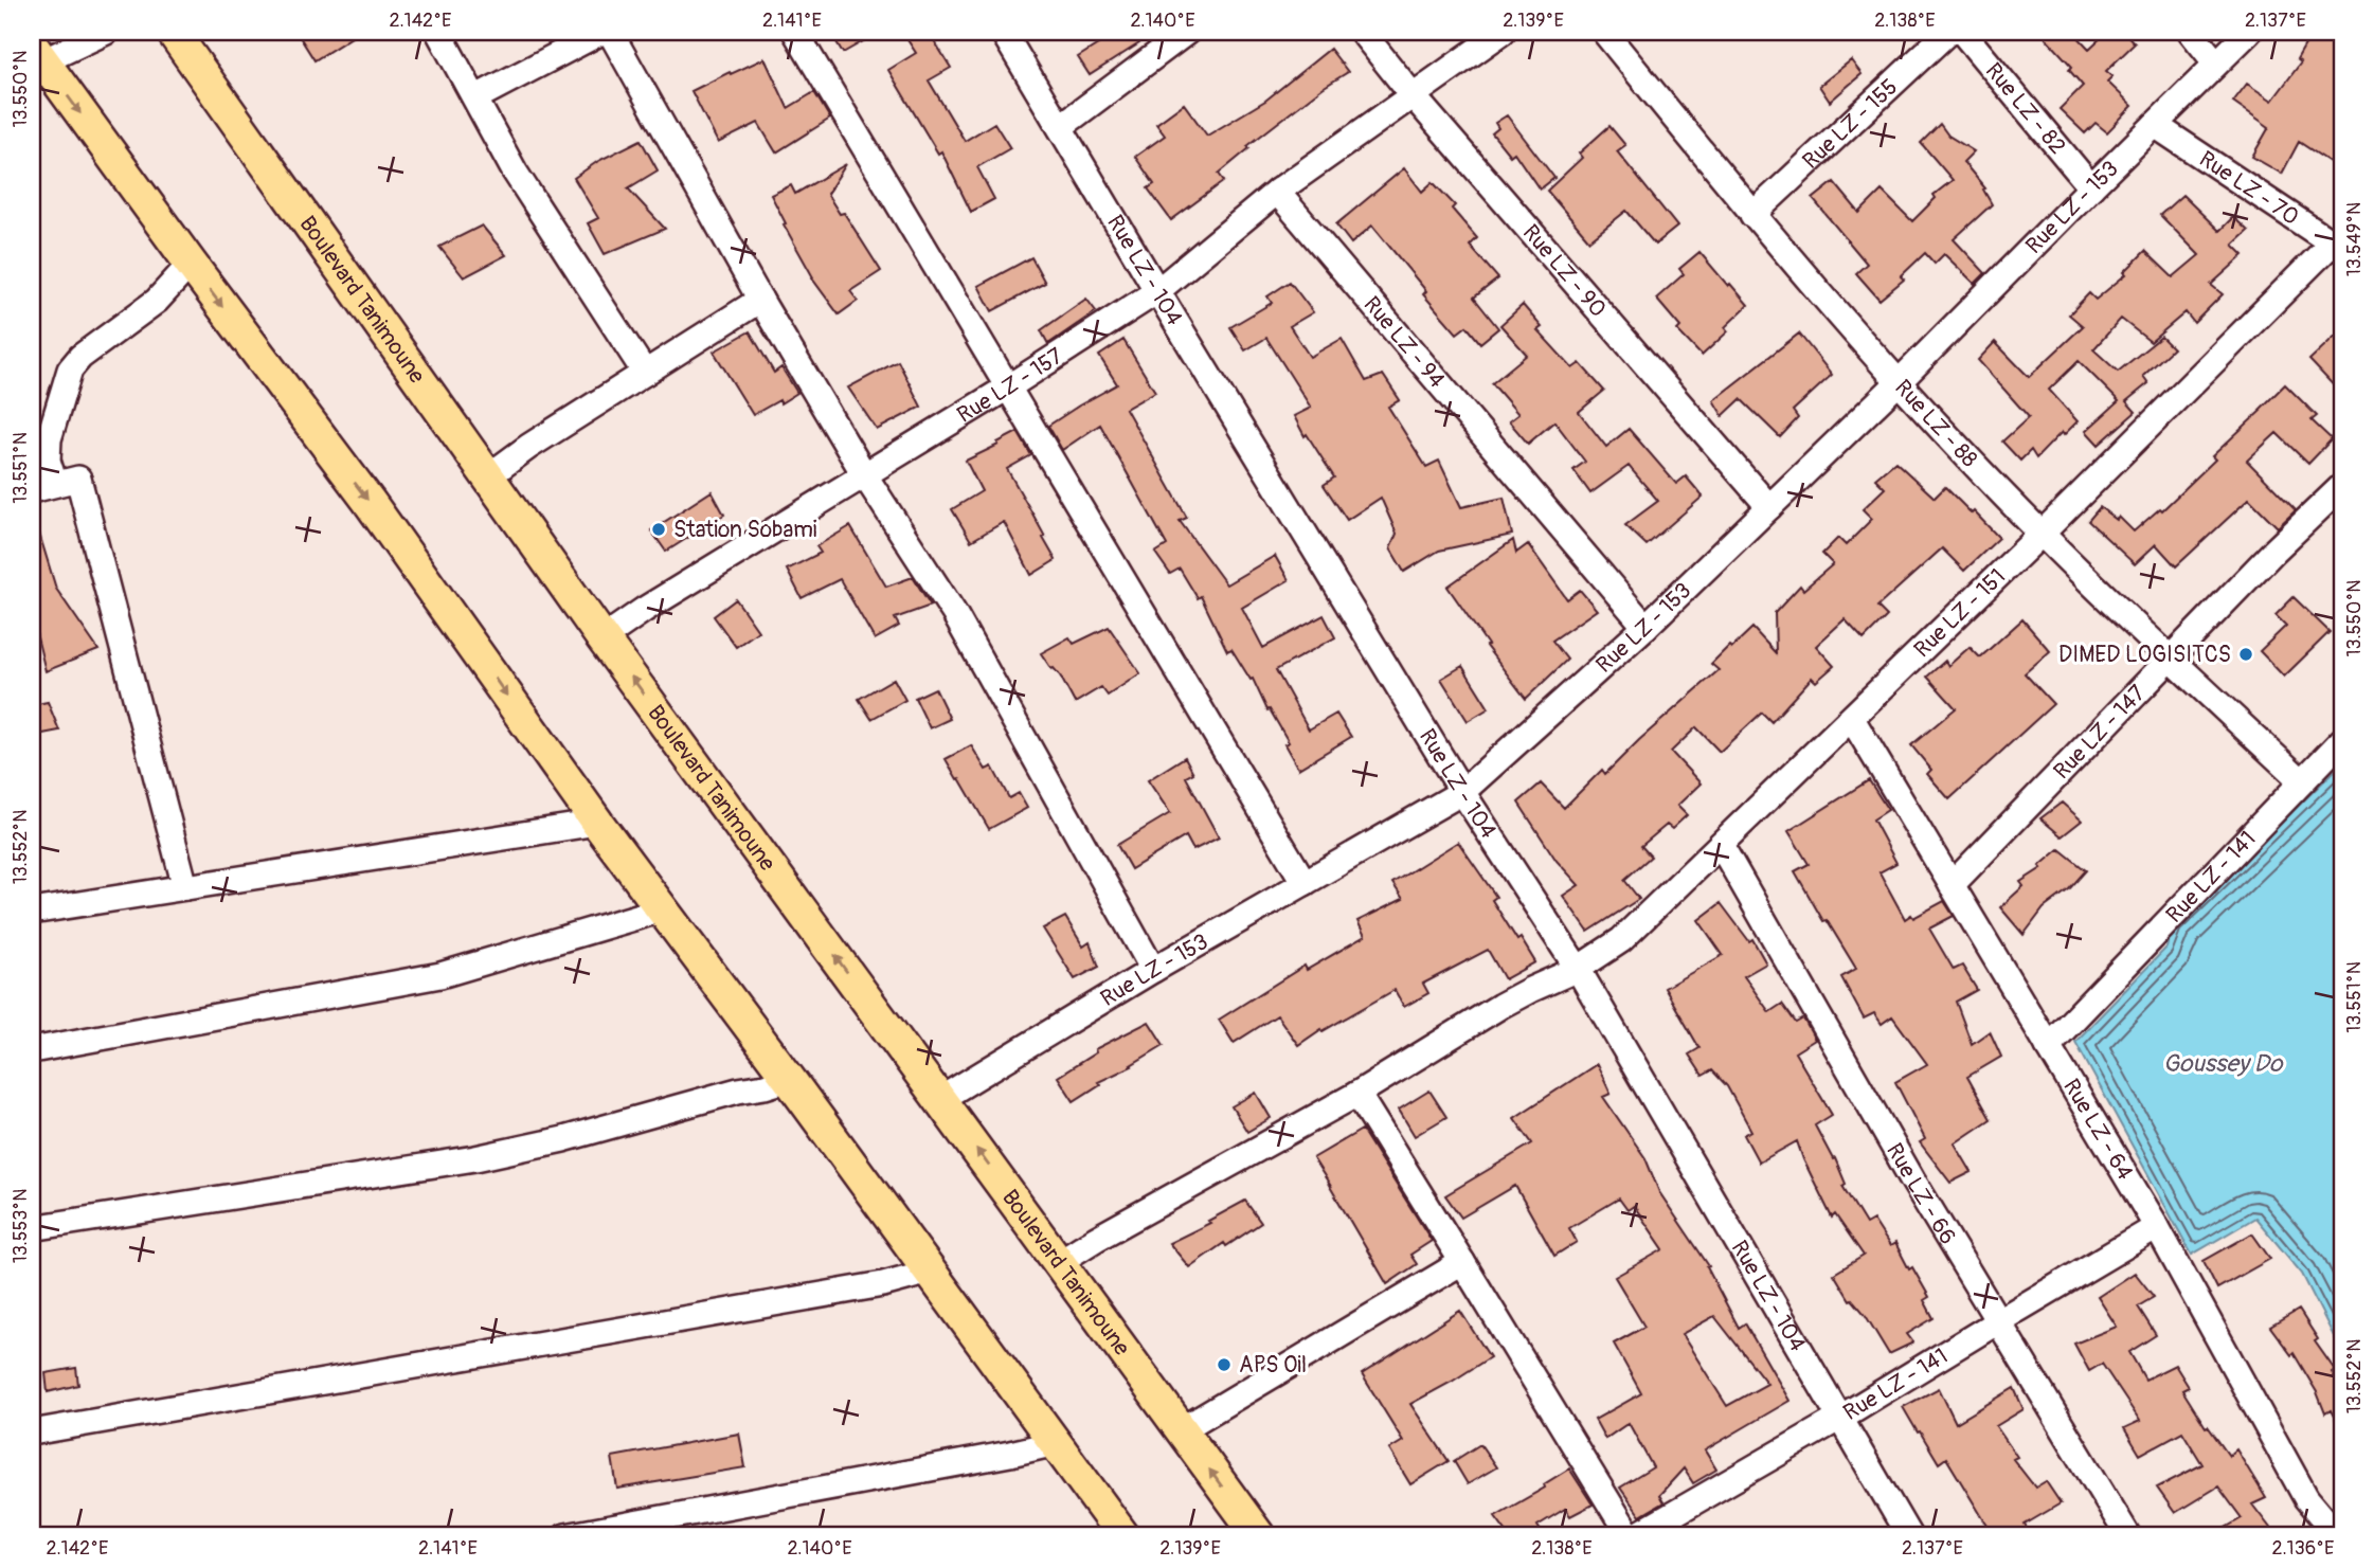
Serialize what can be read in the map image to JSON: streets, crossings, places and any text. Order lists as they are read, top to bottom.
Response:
{
  "streets": {
    "main road": ["Boulevard Tanimoune"],
    "street": [
      "Rue LZ - 82",
      "Rue LZ - 155",
      "Rue LZ - 70",
      "Rue LZ - 153",
      "Rue LZ - 104",
      "Rue LZ - 90",
      "Rue LZ - 94",
      "Rue LZ - 157",
      "Rue LZ - 88",
      "Rue LZ - 151",
      "Rue LZ - 147",
      "Rue LZ - 141",
      "Rue LZ - 64",
      "Rue LZ - 66"
    ]
  },
  "crossings": [
    ["Rue LZ - 82", "Rue LZ - 153"],
    ["Rue LZ - 155", "Rue LZ - 88"],
    ["Rue LZ - 70", "Rue LZ - 153"],
    ["Rue LZ - 70", "Rue LZ - 151"],
    ["Rue LZ - 153", "Rue LZ - 104"],
    ["Rue LZ - 153", "Rue LZ - 90"],
    ["Rue LZ - 153", "Boulevard Tanimoune"],
    ["Rue LZ - 153", "Rue LZ - 94"],
    ["Rue LZ - 153", "Rue LZ - 88"],
    ["Rue LZ - 104", "Rue LZ - 157"],
    ["Rue LZ - 104", "Rue LZ - 151"],
    ["Rue LZ - 104", "Rue LZ - 141"],
    ["Rue LZ - 90", "Rue LZ - 157"],
    ["Boulevard Tanimoune", "Rue LZ - 157"],
    ["Boulevard Tanimoune", "Rue LZ - 151"],
    ["Rue LZ - 94", "Rue LZ - 157"],
    ["Rue LZ - 88", "Rue LZ - 151"],
    ["Rue LZ - 88", "Rue LZ - 147"],
    ["Rue LZ - 88", "Rue LZ - 141"],
    ["Rue LZ - 151", "Rue LZ - 64"],
    ["Rue LZ - 151", "Rue LZ - 66"],
    ["Rue LZ - 147", "Rue LZ - 64"],
    ["Rue LZ - 141", "Rue LZ - 64"],
    ["Rue LZ - 141", "Rue LZ - 66"]
  ],
  "water": ["Goussey Do"],
  "places": ["Station Sobami", "DIMED LOGISITCS", "APS Oil"],
  "coordinates": [
    "2.142°E",
    "2.141°E",
    "2.140°E",
    "2.139°E",
    "2.138°E",
    "2.137°E",
    "13.550°N",
    "13.549°N",
    "13.551°N",
    "13.552°N",
    "13.553°N",
    "2.136°E"
  ]
}
